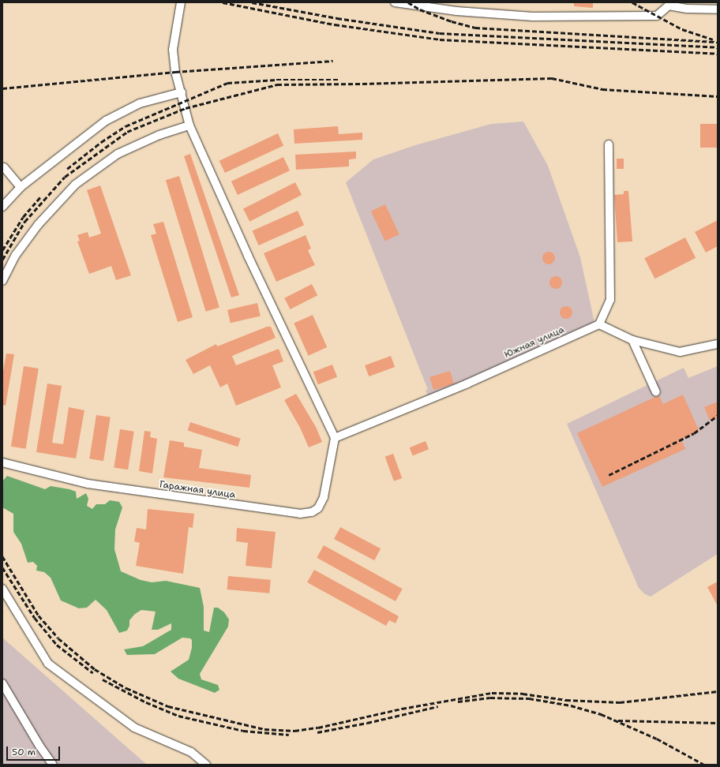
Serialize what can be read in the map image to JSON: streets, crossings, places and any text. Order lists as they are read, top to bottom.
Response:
{
  "streets": {
    "street": ["Южная улица", "Гаражная улица"]
  },
  "crossings": [
    ["Южная улица", "Гаражная улица"]
  ],
  "scale_bar": "50 m"
}
